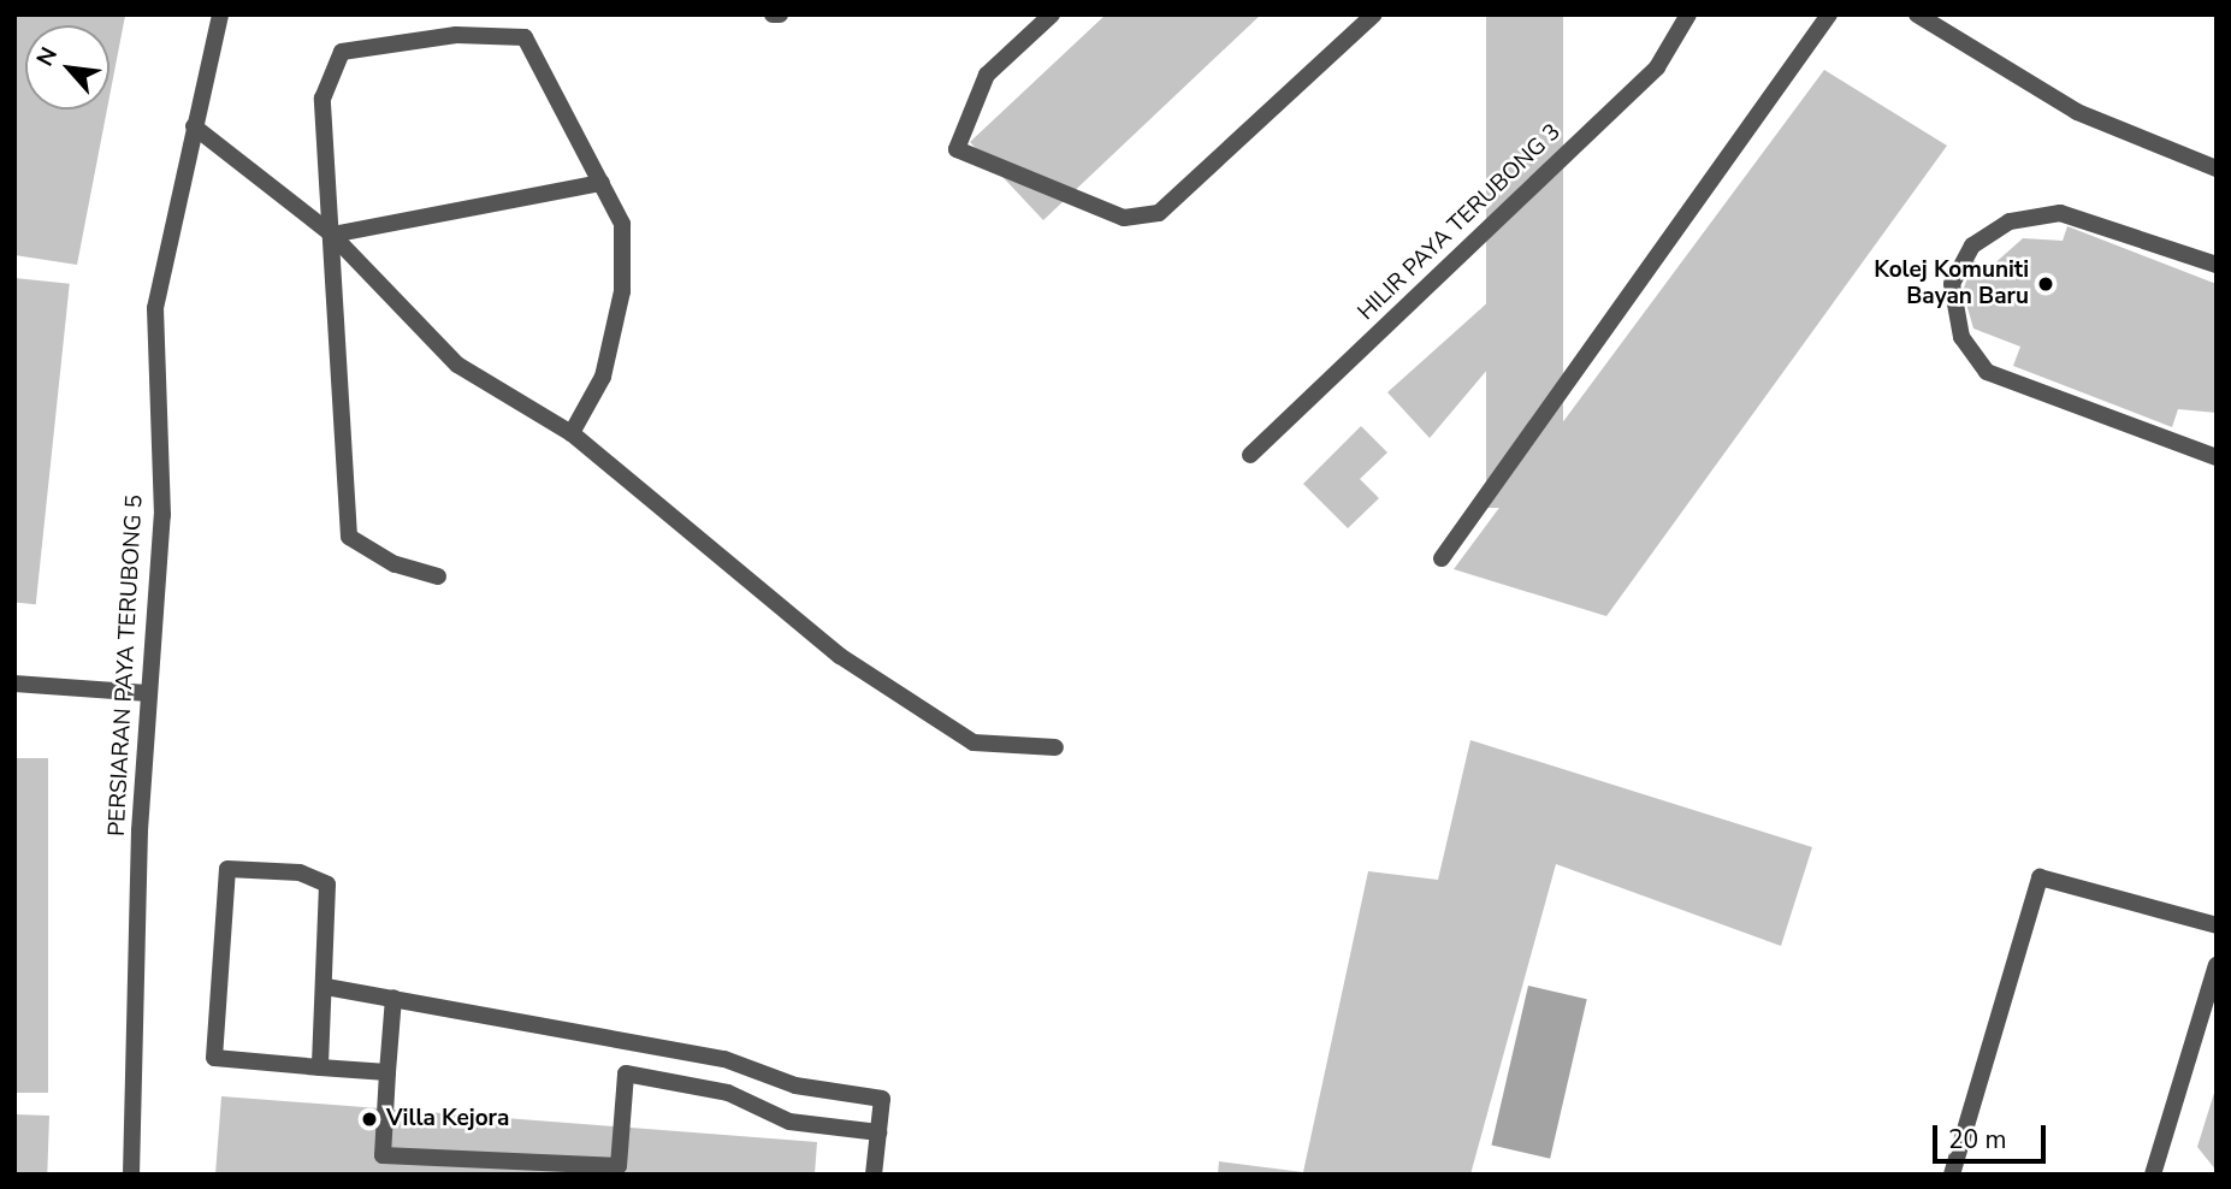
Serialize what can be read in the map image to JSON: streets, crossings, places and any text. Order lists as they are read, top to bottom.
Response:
{
  "streets": {
    "street": ["HILIR PAYA TERUBONG 3", "PERSIARAN PAYA TERUBONG 5"]
  },
  "places": ["Kolej Komuniti Bayan Baru", "Villa Kejora"],
  "scale_bar": "20 m",
  "north": "top left"
}
